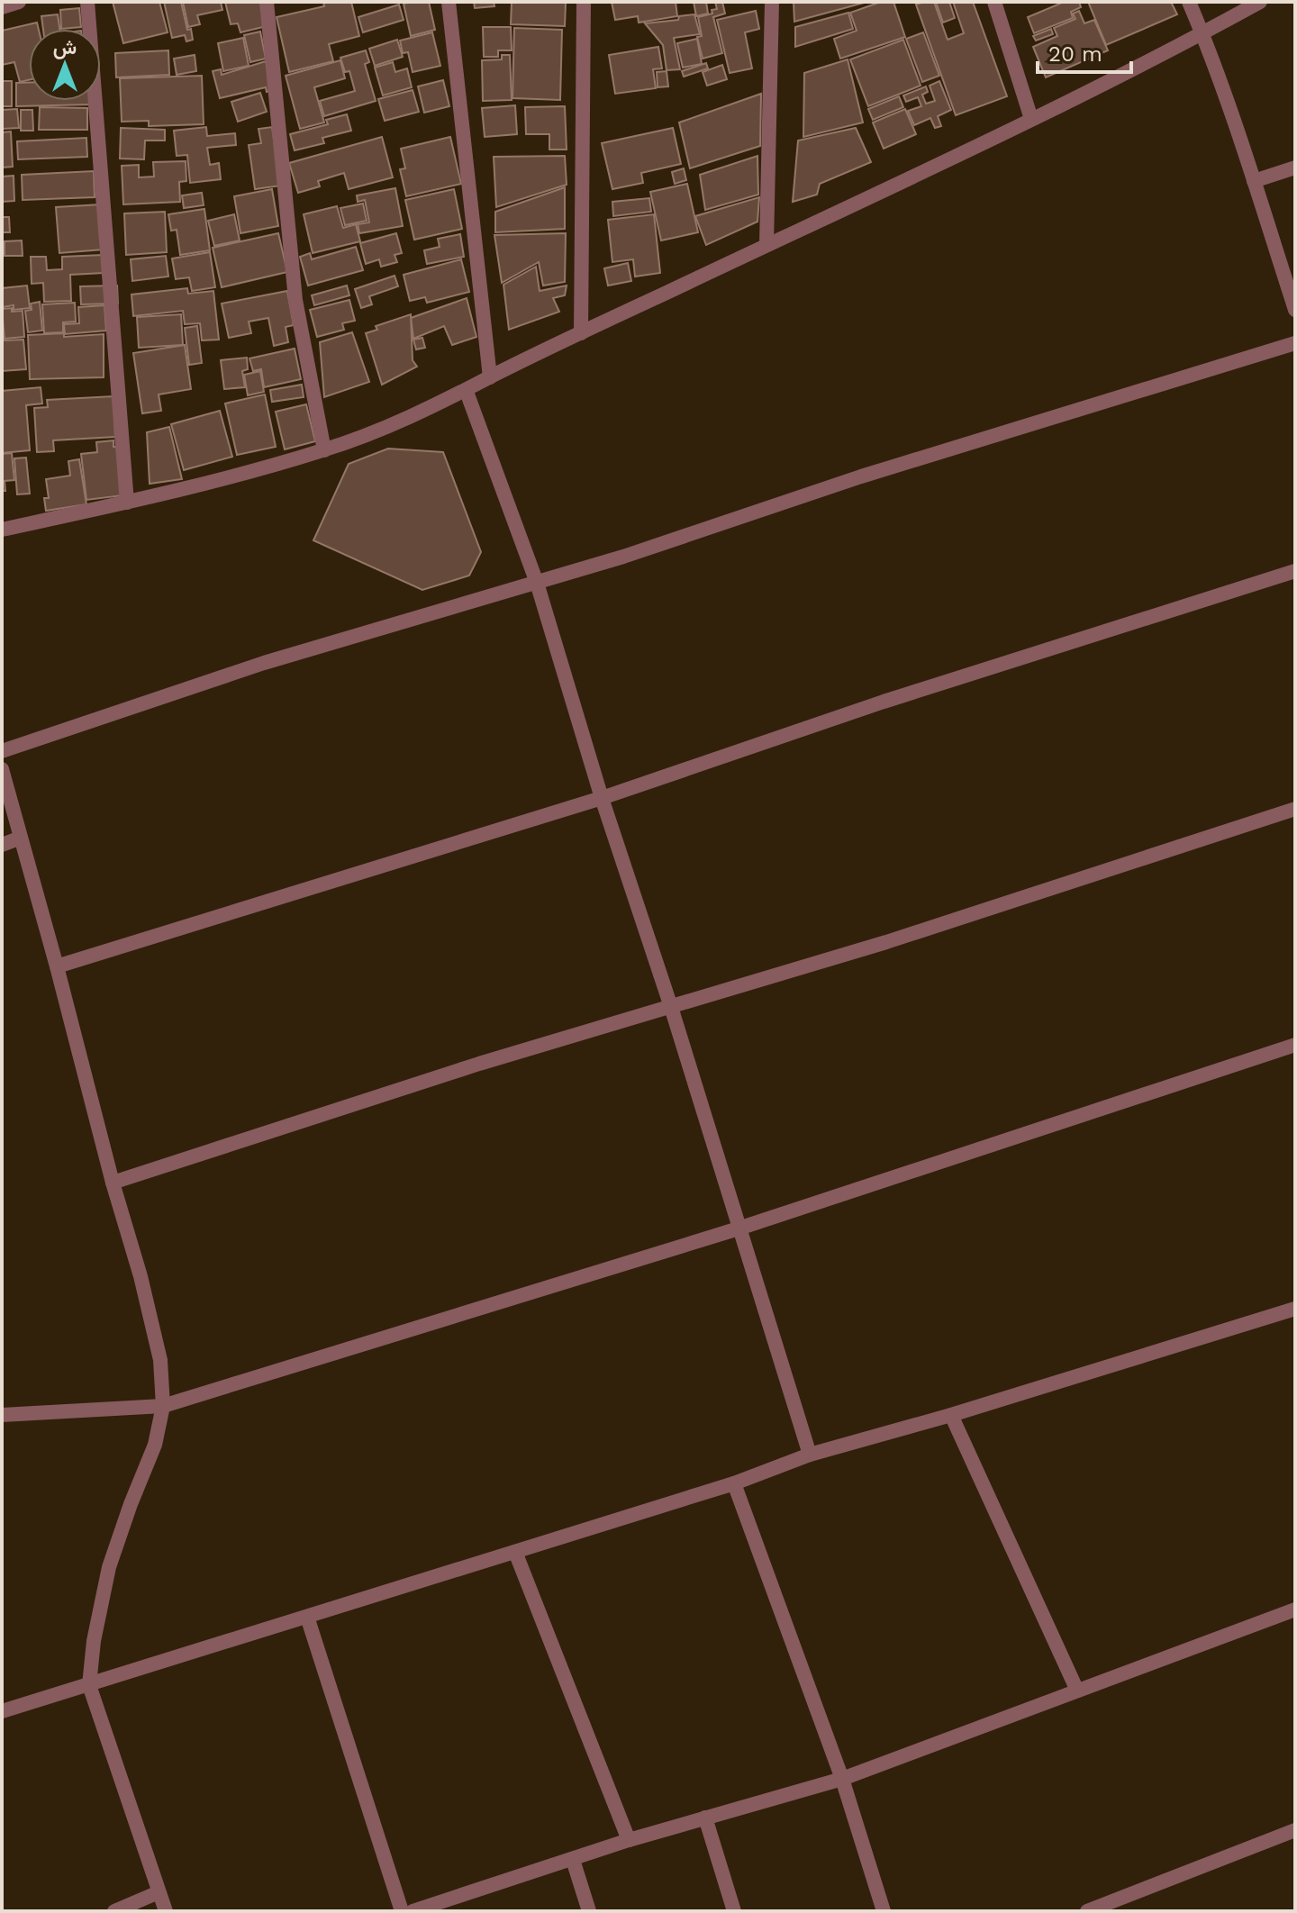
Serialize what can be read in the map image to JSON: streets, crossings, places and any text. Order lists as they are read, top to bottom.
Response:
{
  "scale_bar": "20 m",
  "north": "top"
}
